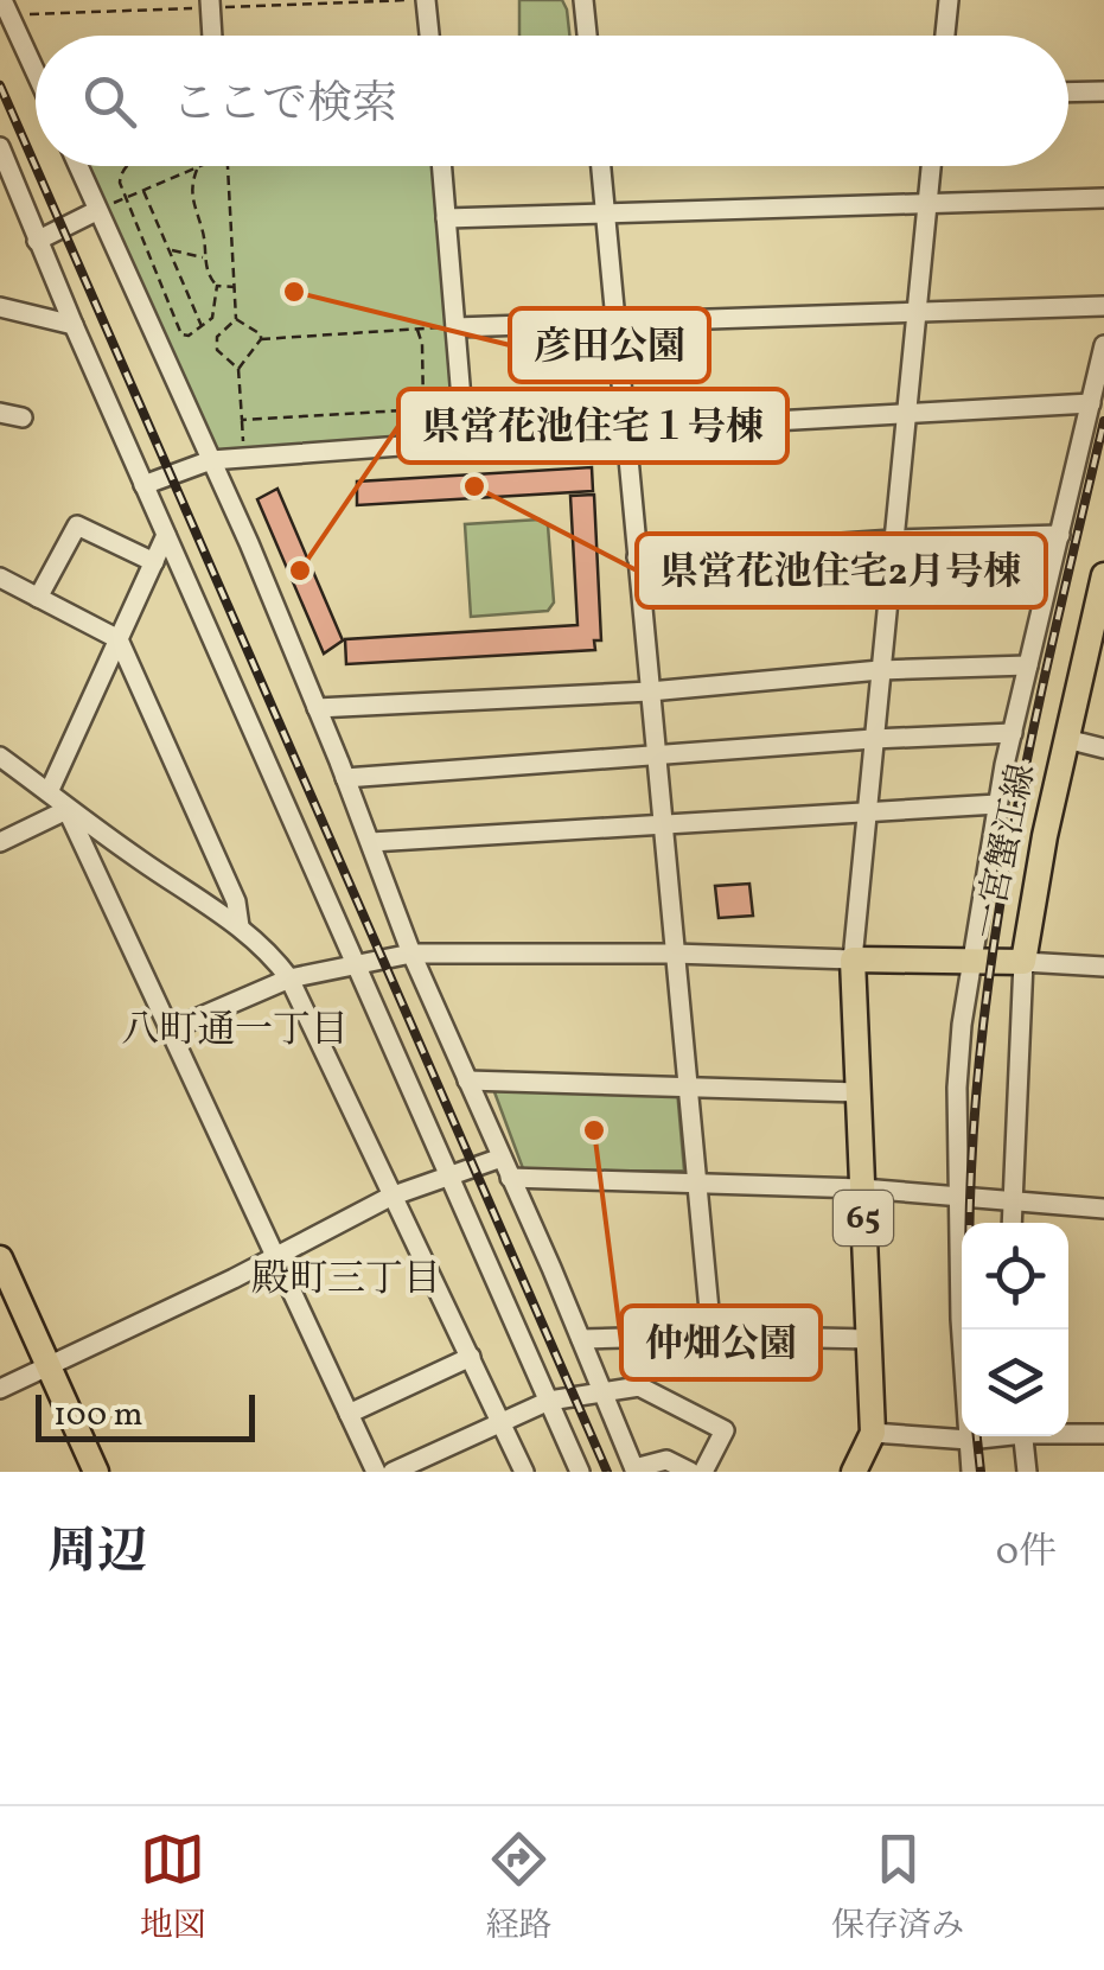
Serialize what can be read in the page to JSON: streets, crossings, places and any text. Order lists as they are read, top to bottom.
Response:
{
  "streets": {
    "main road": ["一宮蟹江線", "65"]
  },
  "crossings": [
    ["一宮蟹江線", "65"]
  ],
  "districts": ["八町通一丁目", "殿町三丁目"],
  "places": [
    "彦田公園",
    "県営花池住宅2月号棟",
    "県営花池住宅１号棟",
    "仲畑公園"
  ],
  "scale_bar": "100 m",
  "page": {
    "search": "ここで検索",
    "scale": "100 m",
    "heading": ["周辺", "0件"],
    "nav": ["地図", "経路", "保存済み"]
  }
}
